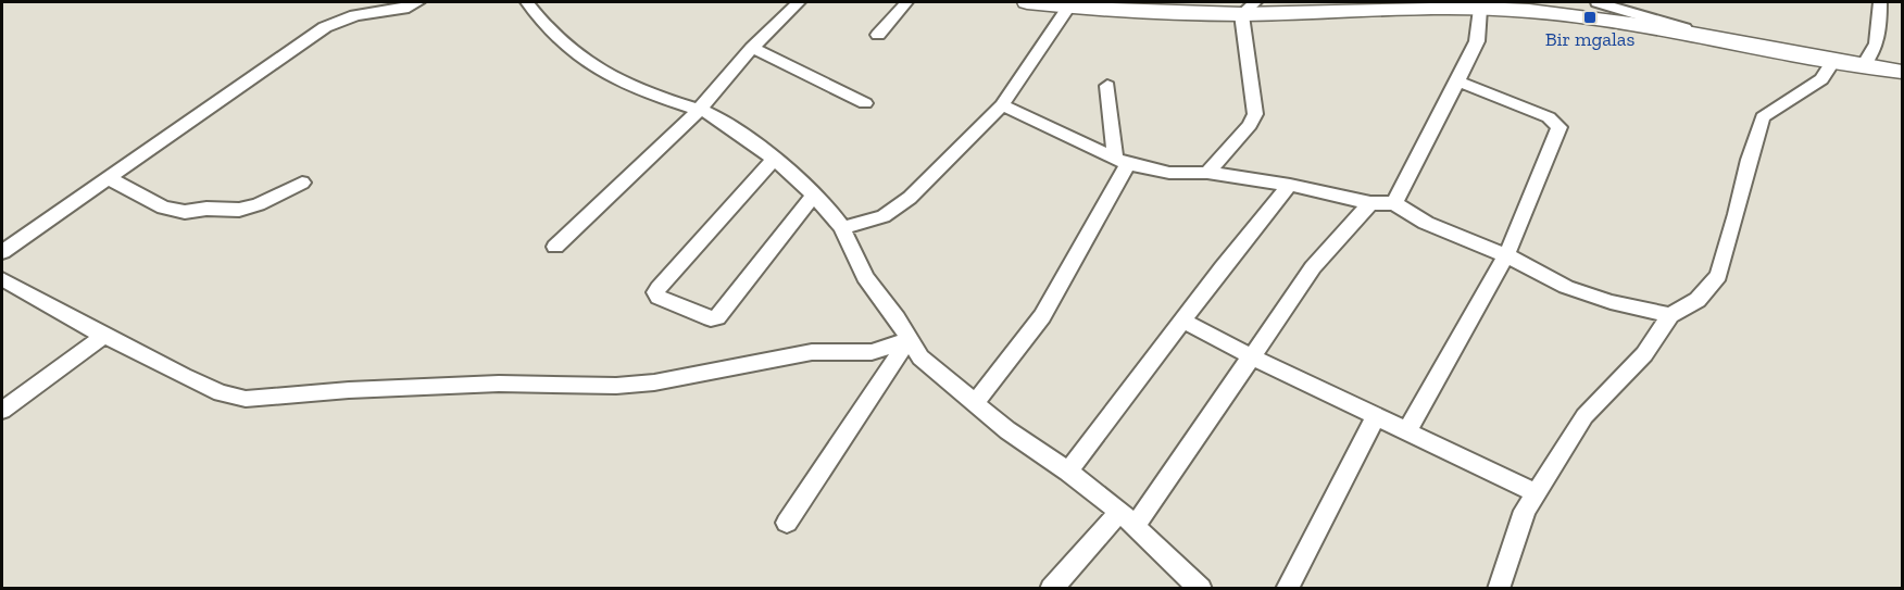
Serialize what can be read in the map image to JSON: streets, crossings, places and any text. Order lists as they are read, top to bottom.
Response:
{
  "places": {
    "transit": ["Bir mgalas"]
  }
}
